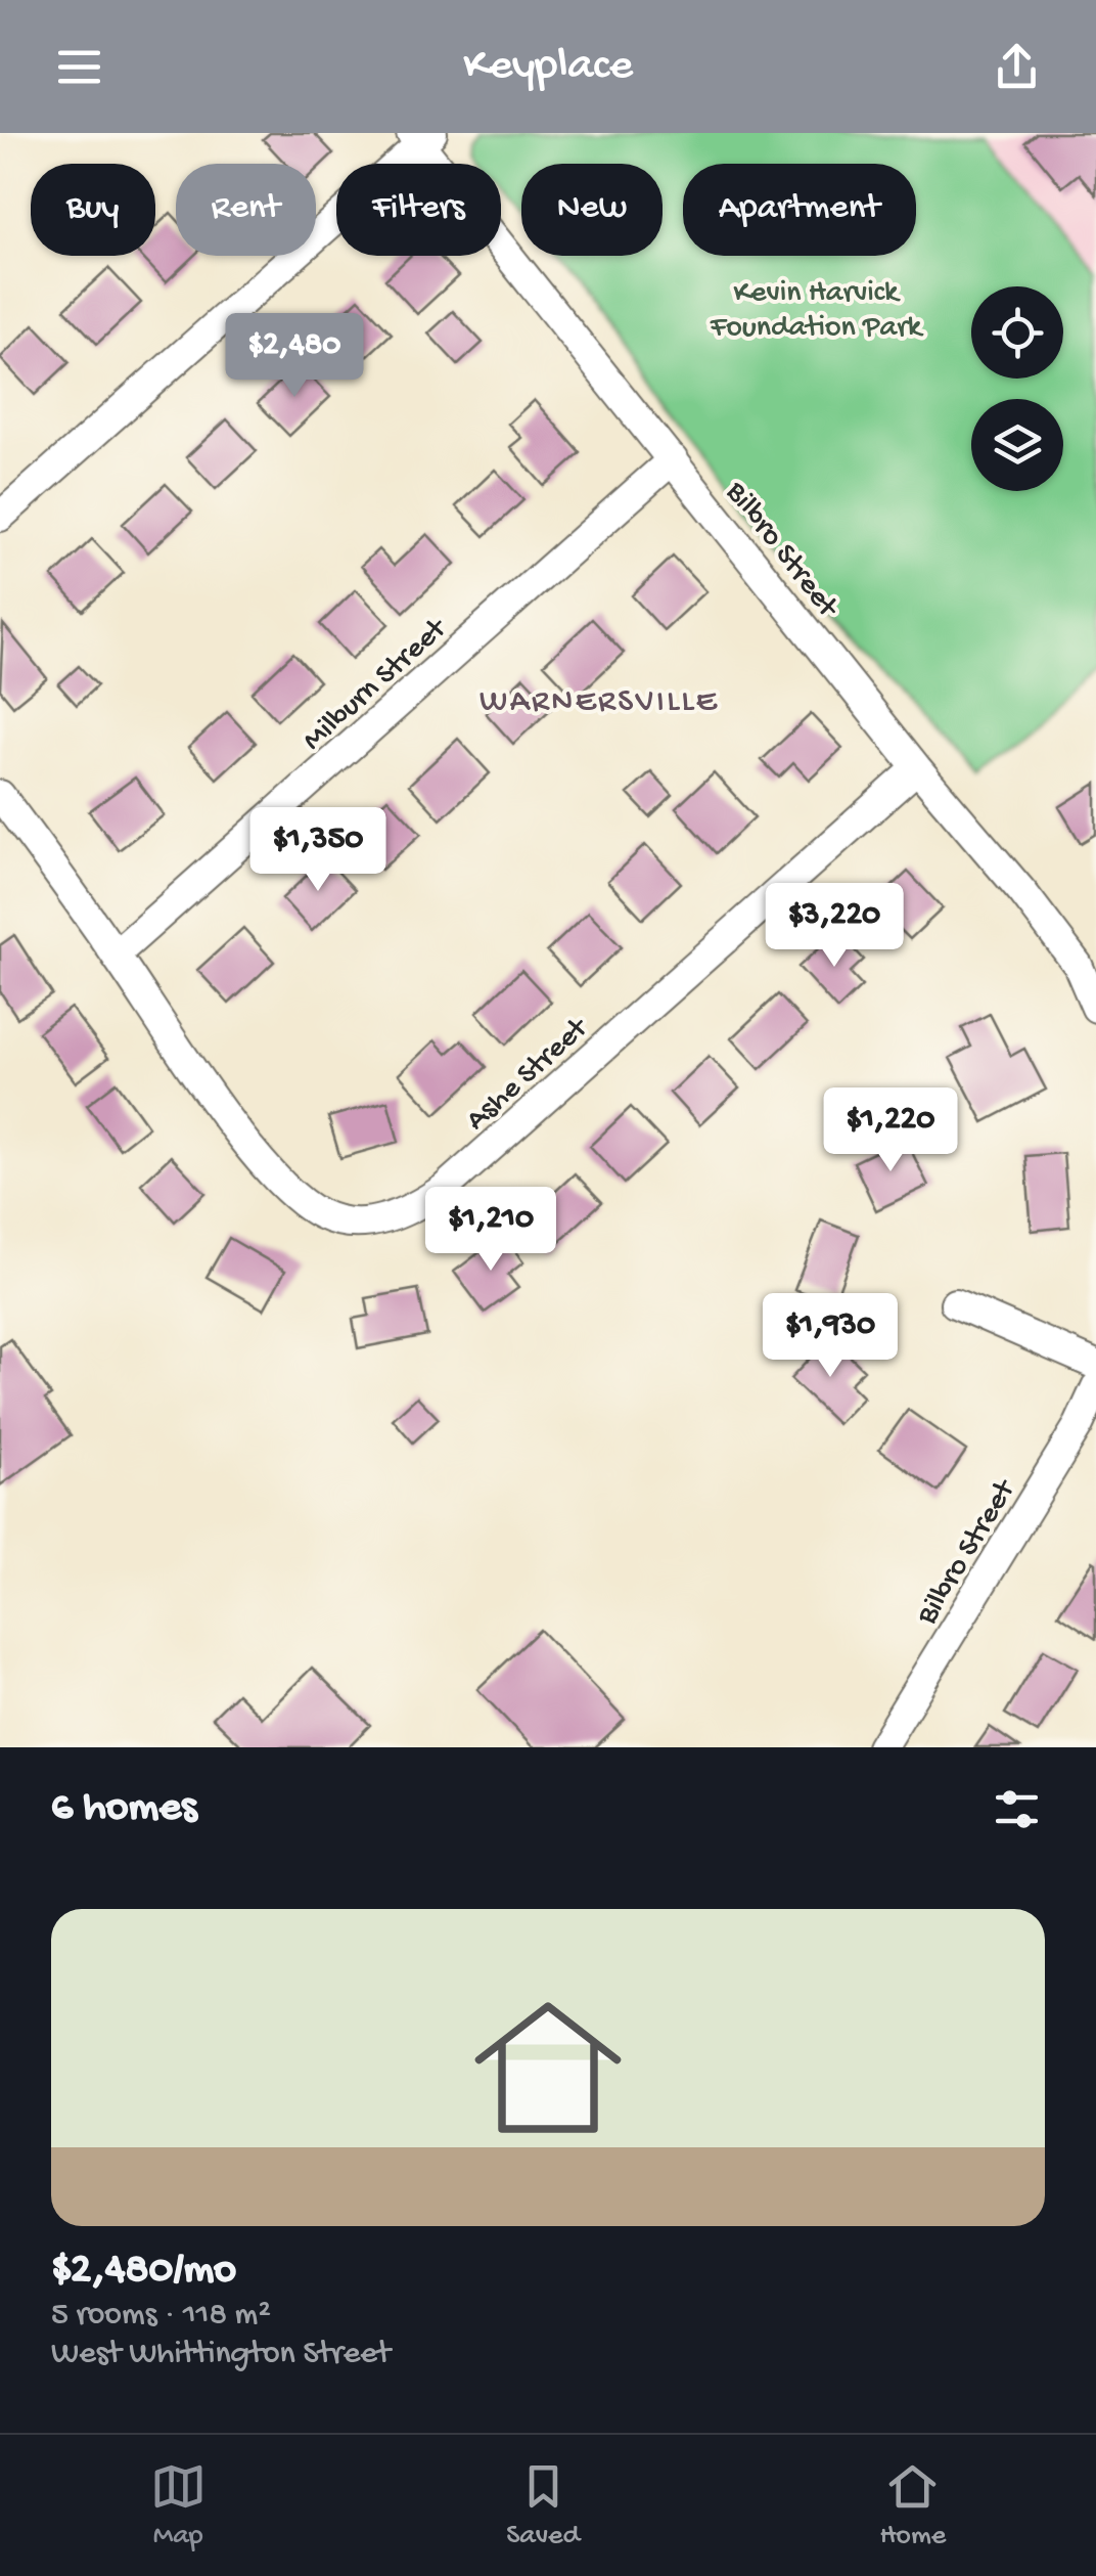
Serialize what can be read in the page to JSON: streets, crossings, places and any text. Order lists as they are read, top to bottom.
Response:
{
  "streets": {
    "street": ["Bilbro Street", "Milburn Street", "Ashe Street"]
  },
  "crossings": [
    ["Bilbro Street", "Milburn Street"],
    ["Bilbro Street", "Ashe Street"],
    ["Milburn Street", "Ashe Street"]
  ],
  "districts": ["WARNERSVILLE"],
  "parks": ["Kevin Harvick Foundation Park"],
  "page": {
    "header": "Keyplace",
    "chip": [
      "Buy",
      "Rent",
      "Filters",
      "New",
      "Apartment"
    ],
    "price": [
      "$2,480",
      "$1,350",
      "$3,220",
      "$1,220",
      "$1,210",
      "$1,930"
    ],
    "heading": "6 homes",
    "list": [
      {
        "name": "$2,480/mo",
        "note": "5 rooms · 118 m² · West Whittington Street"
      }
    ],
    "tabs": ["Map", "Saved", "Home"]
  }
}
